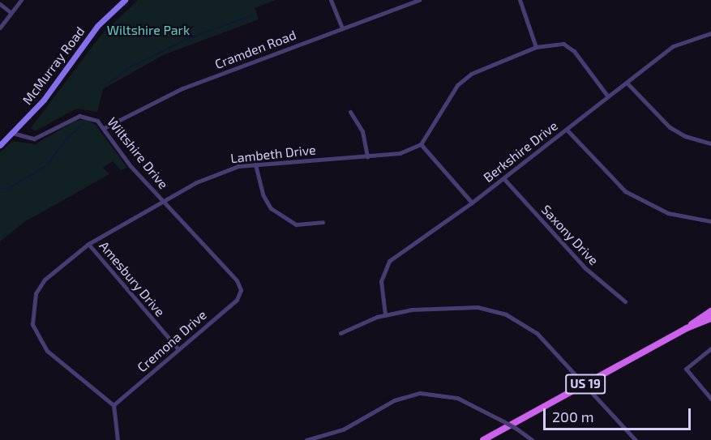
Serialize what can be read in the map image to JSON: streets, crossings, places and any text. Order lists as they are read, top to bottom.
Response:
{
  "streets": {
    "main road": ["McMurray Road", "US 19"],
    "street": [
      "Cramden Road",
      "Berkshire Drive",
      "Wiltshire Drive",
      "Lambeth Drive",
      "Saxony Drive",
      "Amesbury Drive",
      "Cremona Drive"
    ]
  },
  "crossings": [
    ["Cramden Road", "Wiltshire Drive"],
    ["McMurray Road", "Wiltshire Drive"],
    ["Berkshire Drive", "Saxony Drive"],
    ["Wiltshire Drive", "Lambeth Drive"],
    ["Wiltshire Drive", "Cremona Drive"],
    ["Lambeth Drive", "Amesbury Drive"],
    ["Lambeth Drive", "Cremona Drive"],
    ["Amesbury Drive", "Cremona Drive"]
  ],
  "parks": ["Wiltshire Park"],
  "scale_bar": "200 m"
}
